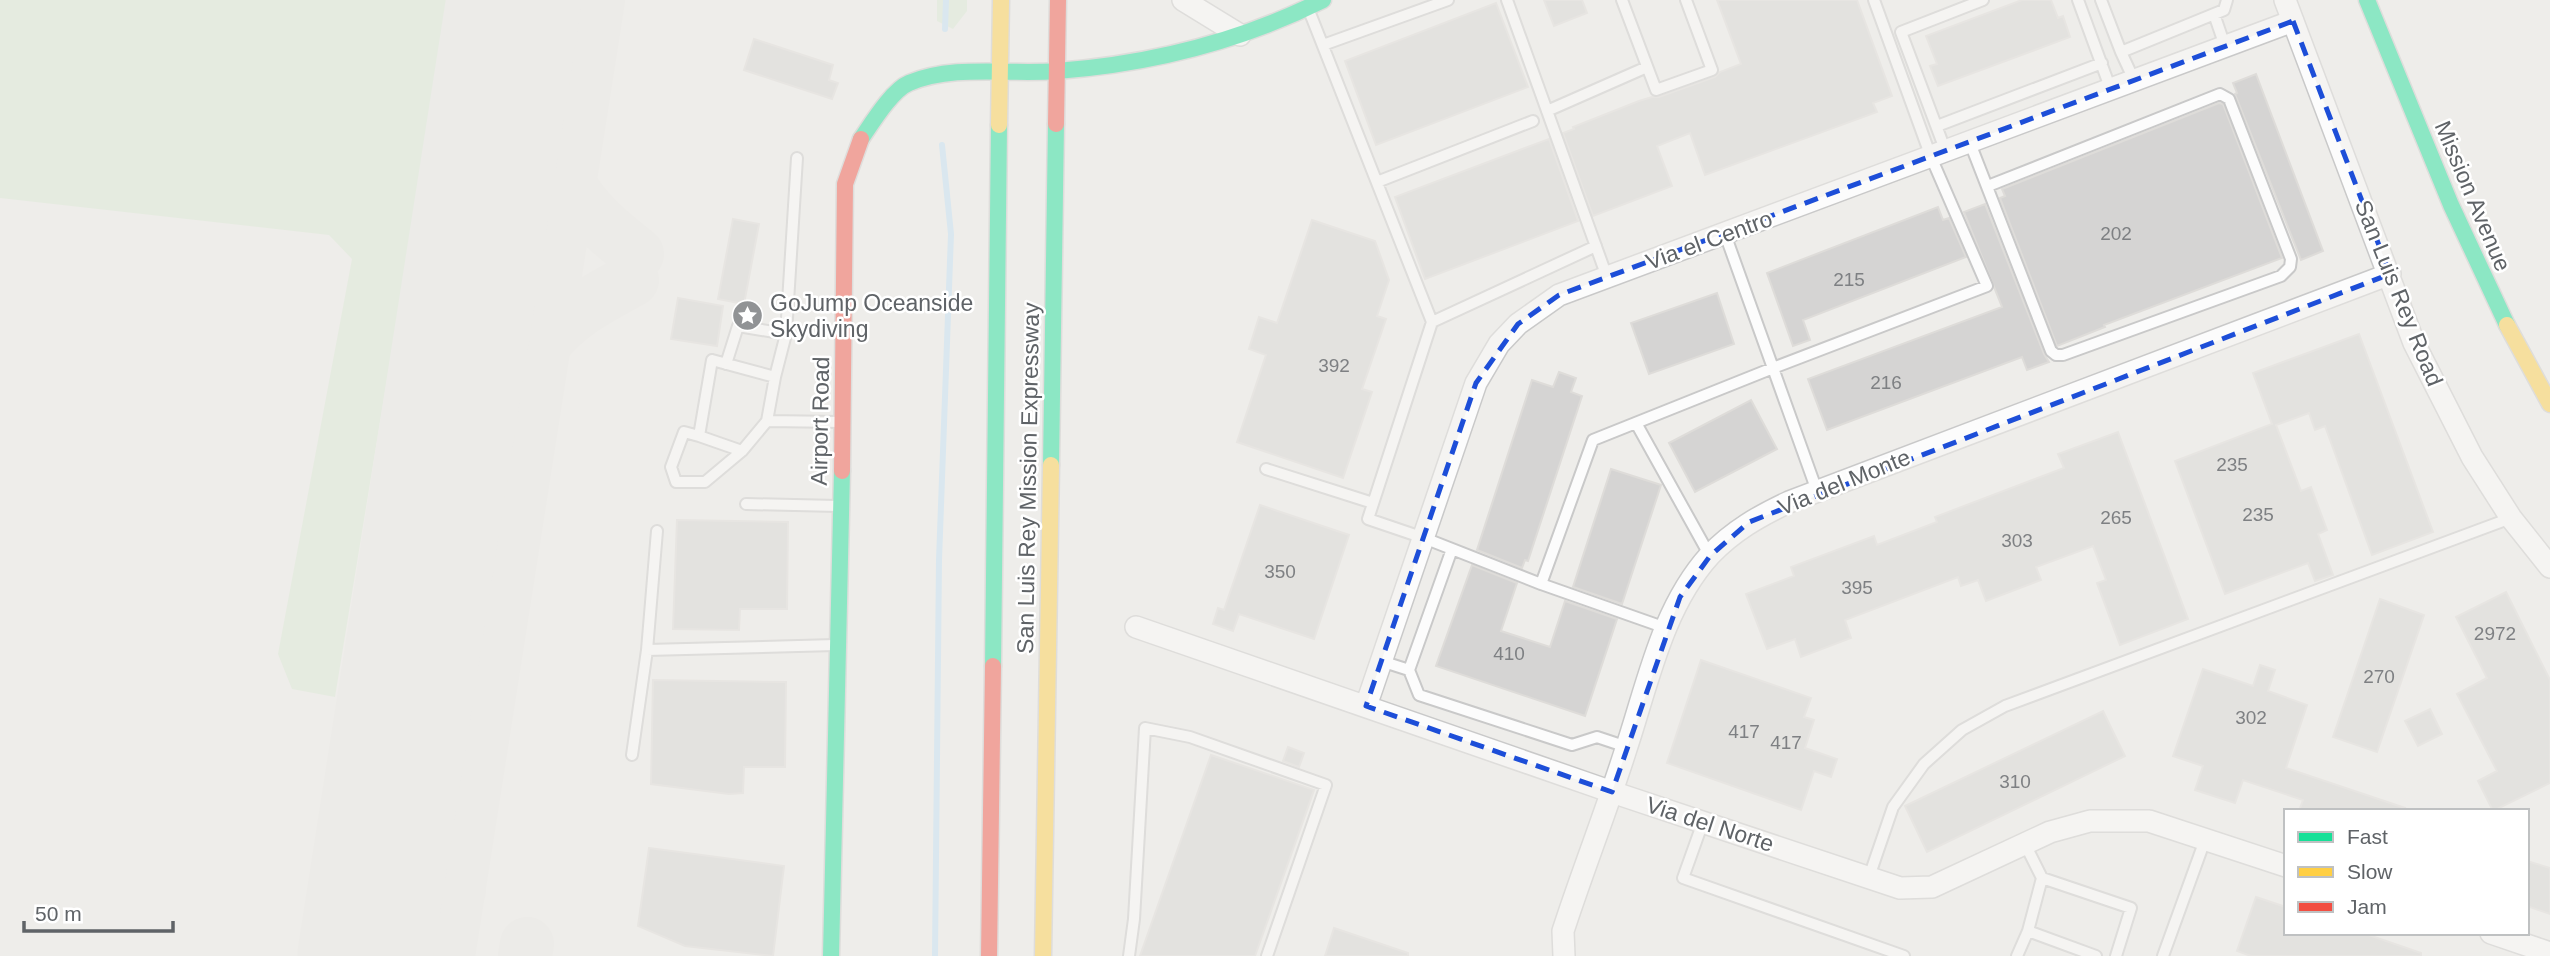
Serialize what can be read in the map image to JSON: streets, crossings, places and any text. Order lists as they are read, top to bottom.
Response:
{
  "streets": {
    "main road": ["Mission Avenue", "Airport Road", "San Luis Rey Mission Expressway"],
    "street": [
      "Via el Centro",
      "San Luis Rey Road",
      "Via del Monte",
      "Via del Norte"
    ]
  },
  "crossings": [
    ["Via el Centro", "San Luis Rey Road"],
    ["Via el Centro", "Via del Norte"],
    ["San Luis Rey Road", "Via del Monte"],
    ["Airport Road", "San Luis Rey Mission Expressway"],
    ["Via del Monte", "Via del Norte"]
  ],
  "places": {
    "place": ["GoJump Oceanside Skydiving"]
  },
  "house_numbers": [
    "202",
    "215",
    "392",
    "216",
    "235",
    "235",
    "265",
    "303",
    "350",
    "395",
    "2972",
    "410",
    "270",
    "302",
    "417",
    "417",
    "310"
  ],
  "legend": ["Fast", "Slow", "Jam"],
  "scale_bar": "50 m"
}
